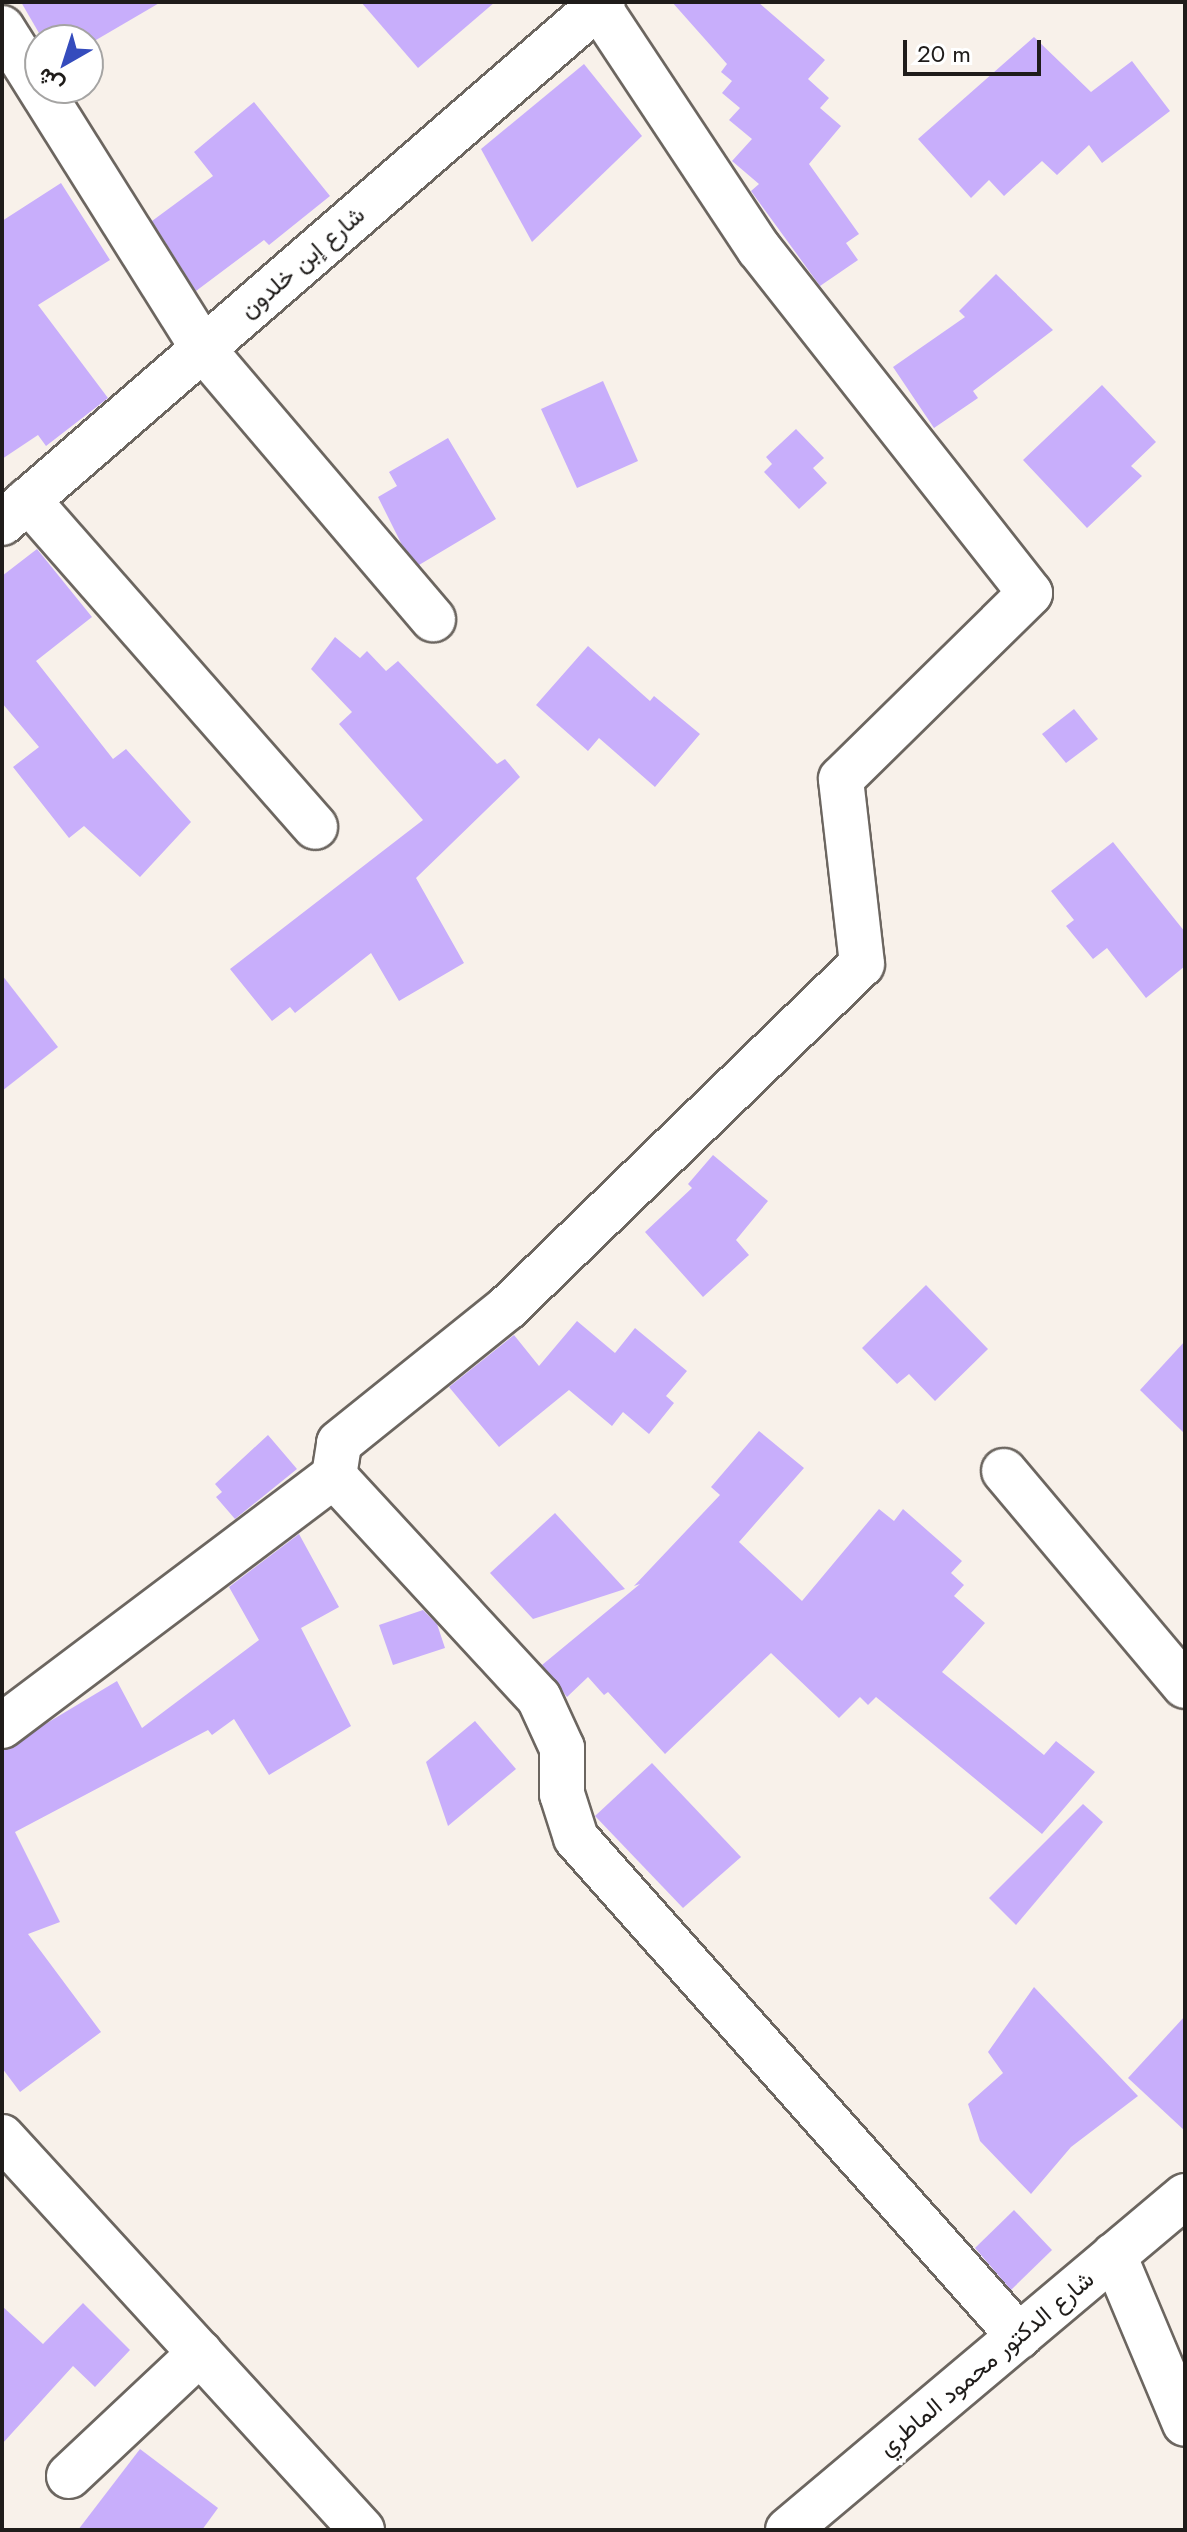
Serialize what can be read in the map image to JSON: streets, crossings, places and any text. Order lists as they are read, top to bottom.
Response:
{
  "streets": {
    "street": ["شارع إبن خلدون", "شارع الدكتور محمود الماطري"]
  },
  "scale_bar": "20 m",
  "north": "bottom left"
}
